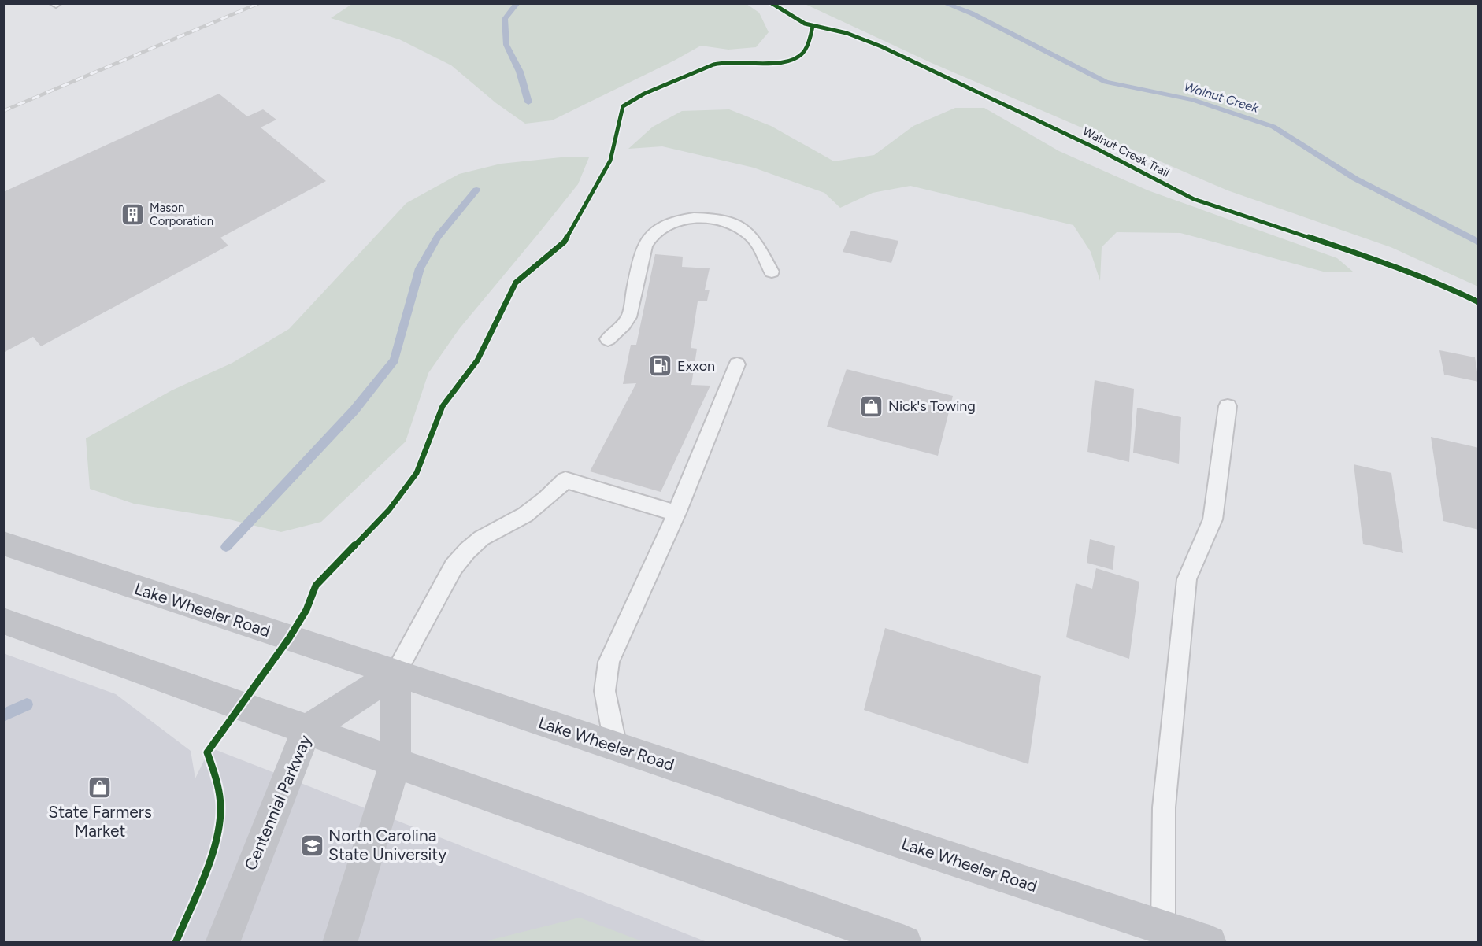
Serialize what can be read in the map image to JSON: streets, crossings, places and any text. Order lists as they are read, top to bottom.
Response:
{
  "streets": {
    "main road": ["Lake Wheeler Road", "Centennial Parkway"],
    "cycle path": ["Walnut Creek Trail"]
  },
  "crossings": [
    ["Lake Wheeler Road", "Centennial Parkway"]
  ],
  "water": ["Walnut Creek"],
  "places": {
    "building": ["Mason Corporation"],
    "fuel station": ["Exxon"],
    "shop": ["Nick's Towing", "State Farmers Market"],
    "school or university": ["North Carolina State University"]
  }
}
